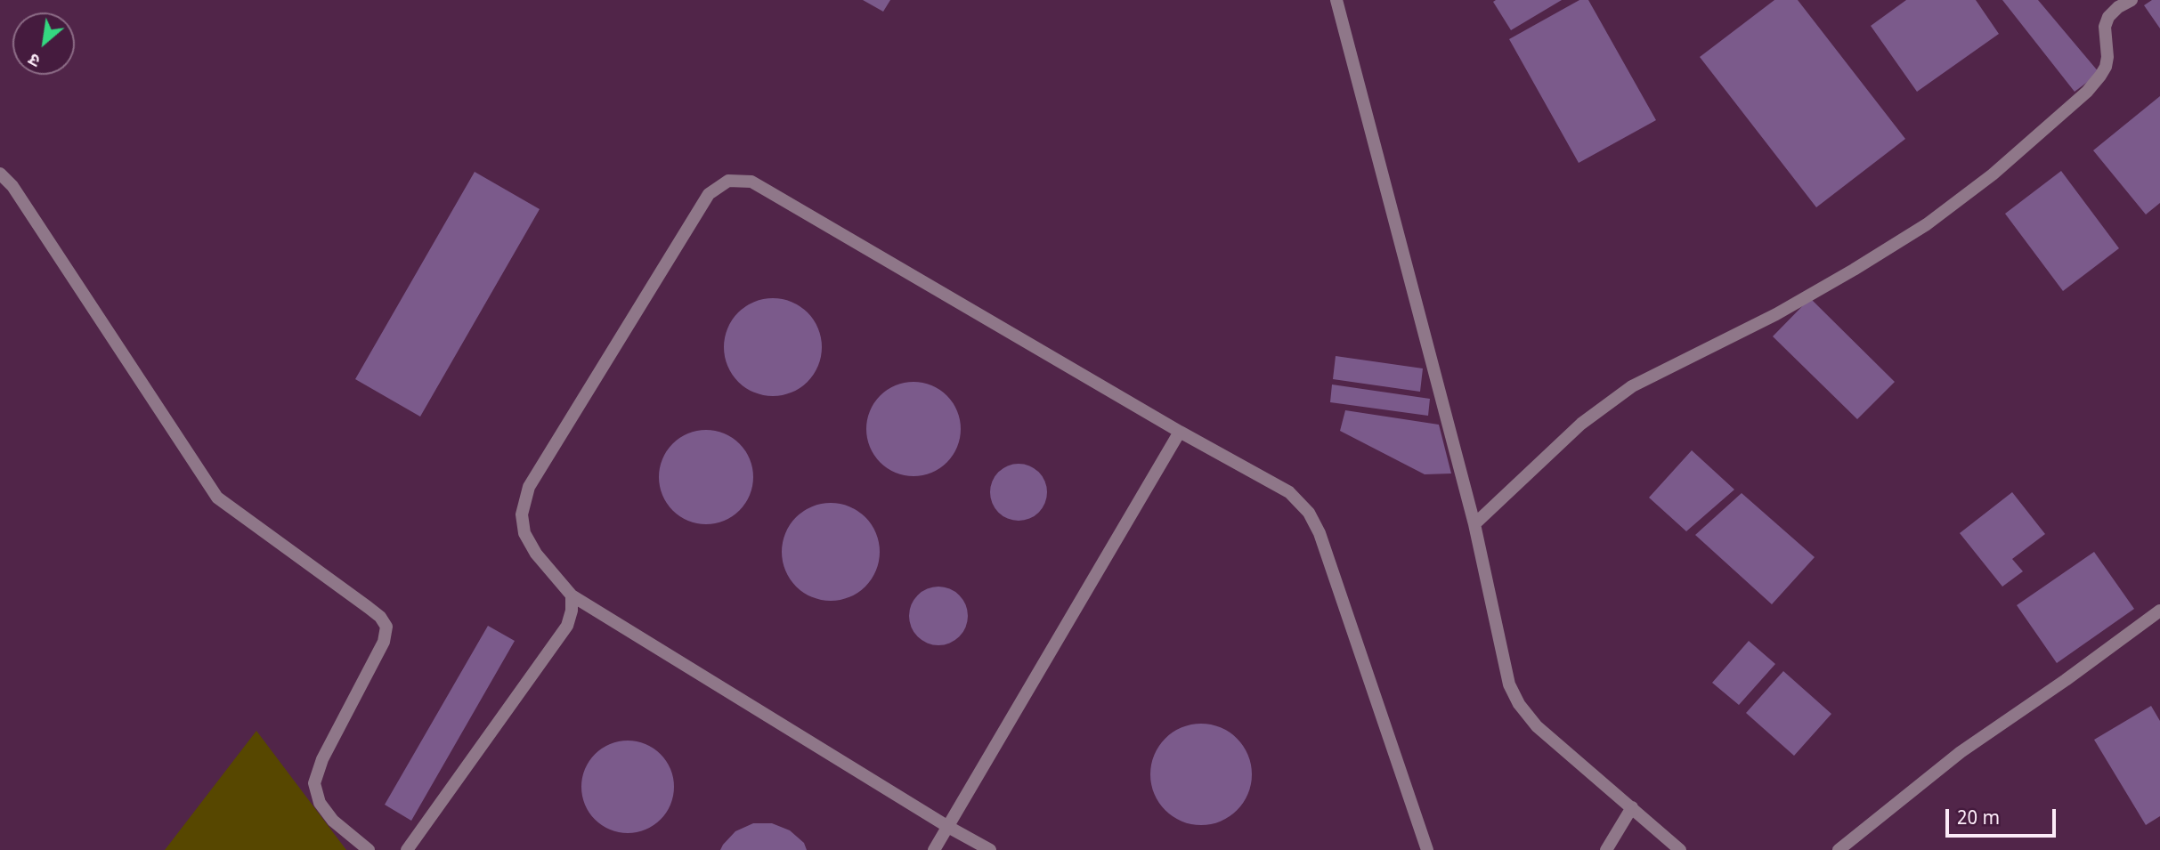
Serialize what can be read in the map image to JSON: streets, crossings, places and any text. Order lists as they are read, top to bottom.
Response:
{
  "scale_bar": "20 m",
  "north": "bottom left"
}
